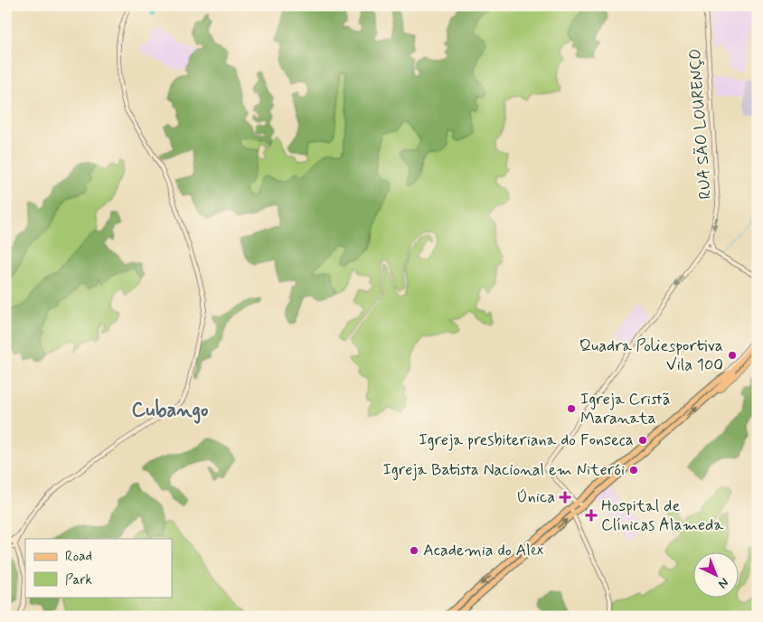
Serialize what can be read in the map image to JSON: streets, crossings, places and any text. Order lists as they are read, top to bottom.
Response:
{
  "streets": {
    "main road": ["RUA SÃO LOURENÇO"]
  },
  "one_way": ["RUA SÃO LOURENÇO"],
  "districts": ["Cubango"],
  "places": {
    "other": [
      "Quadra Poliesportiva Vila 100",
      "Igreja Cristã Maranata",
      "Igreja presbiteriana do Fonseca",
      "Igreja Batista Nacional em Niterói",
      "Academia do Alex"
    ],
    "health": ["Única", "Hospital de Clínicas Alameda"]
  },
  "legend": ["Road", "Park"],
  "north": "bottom right"
}
